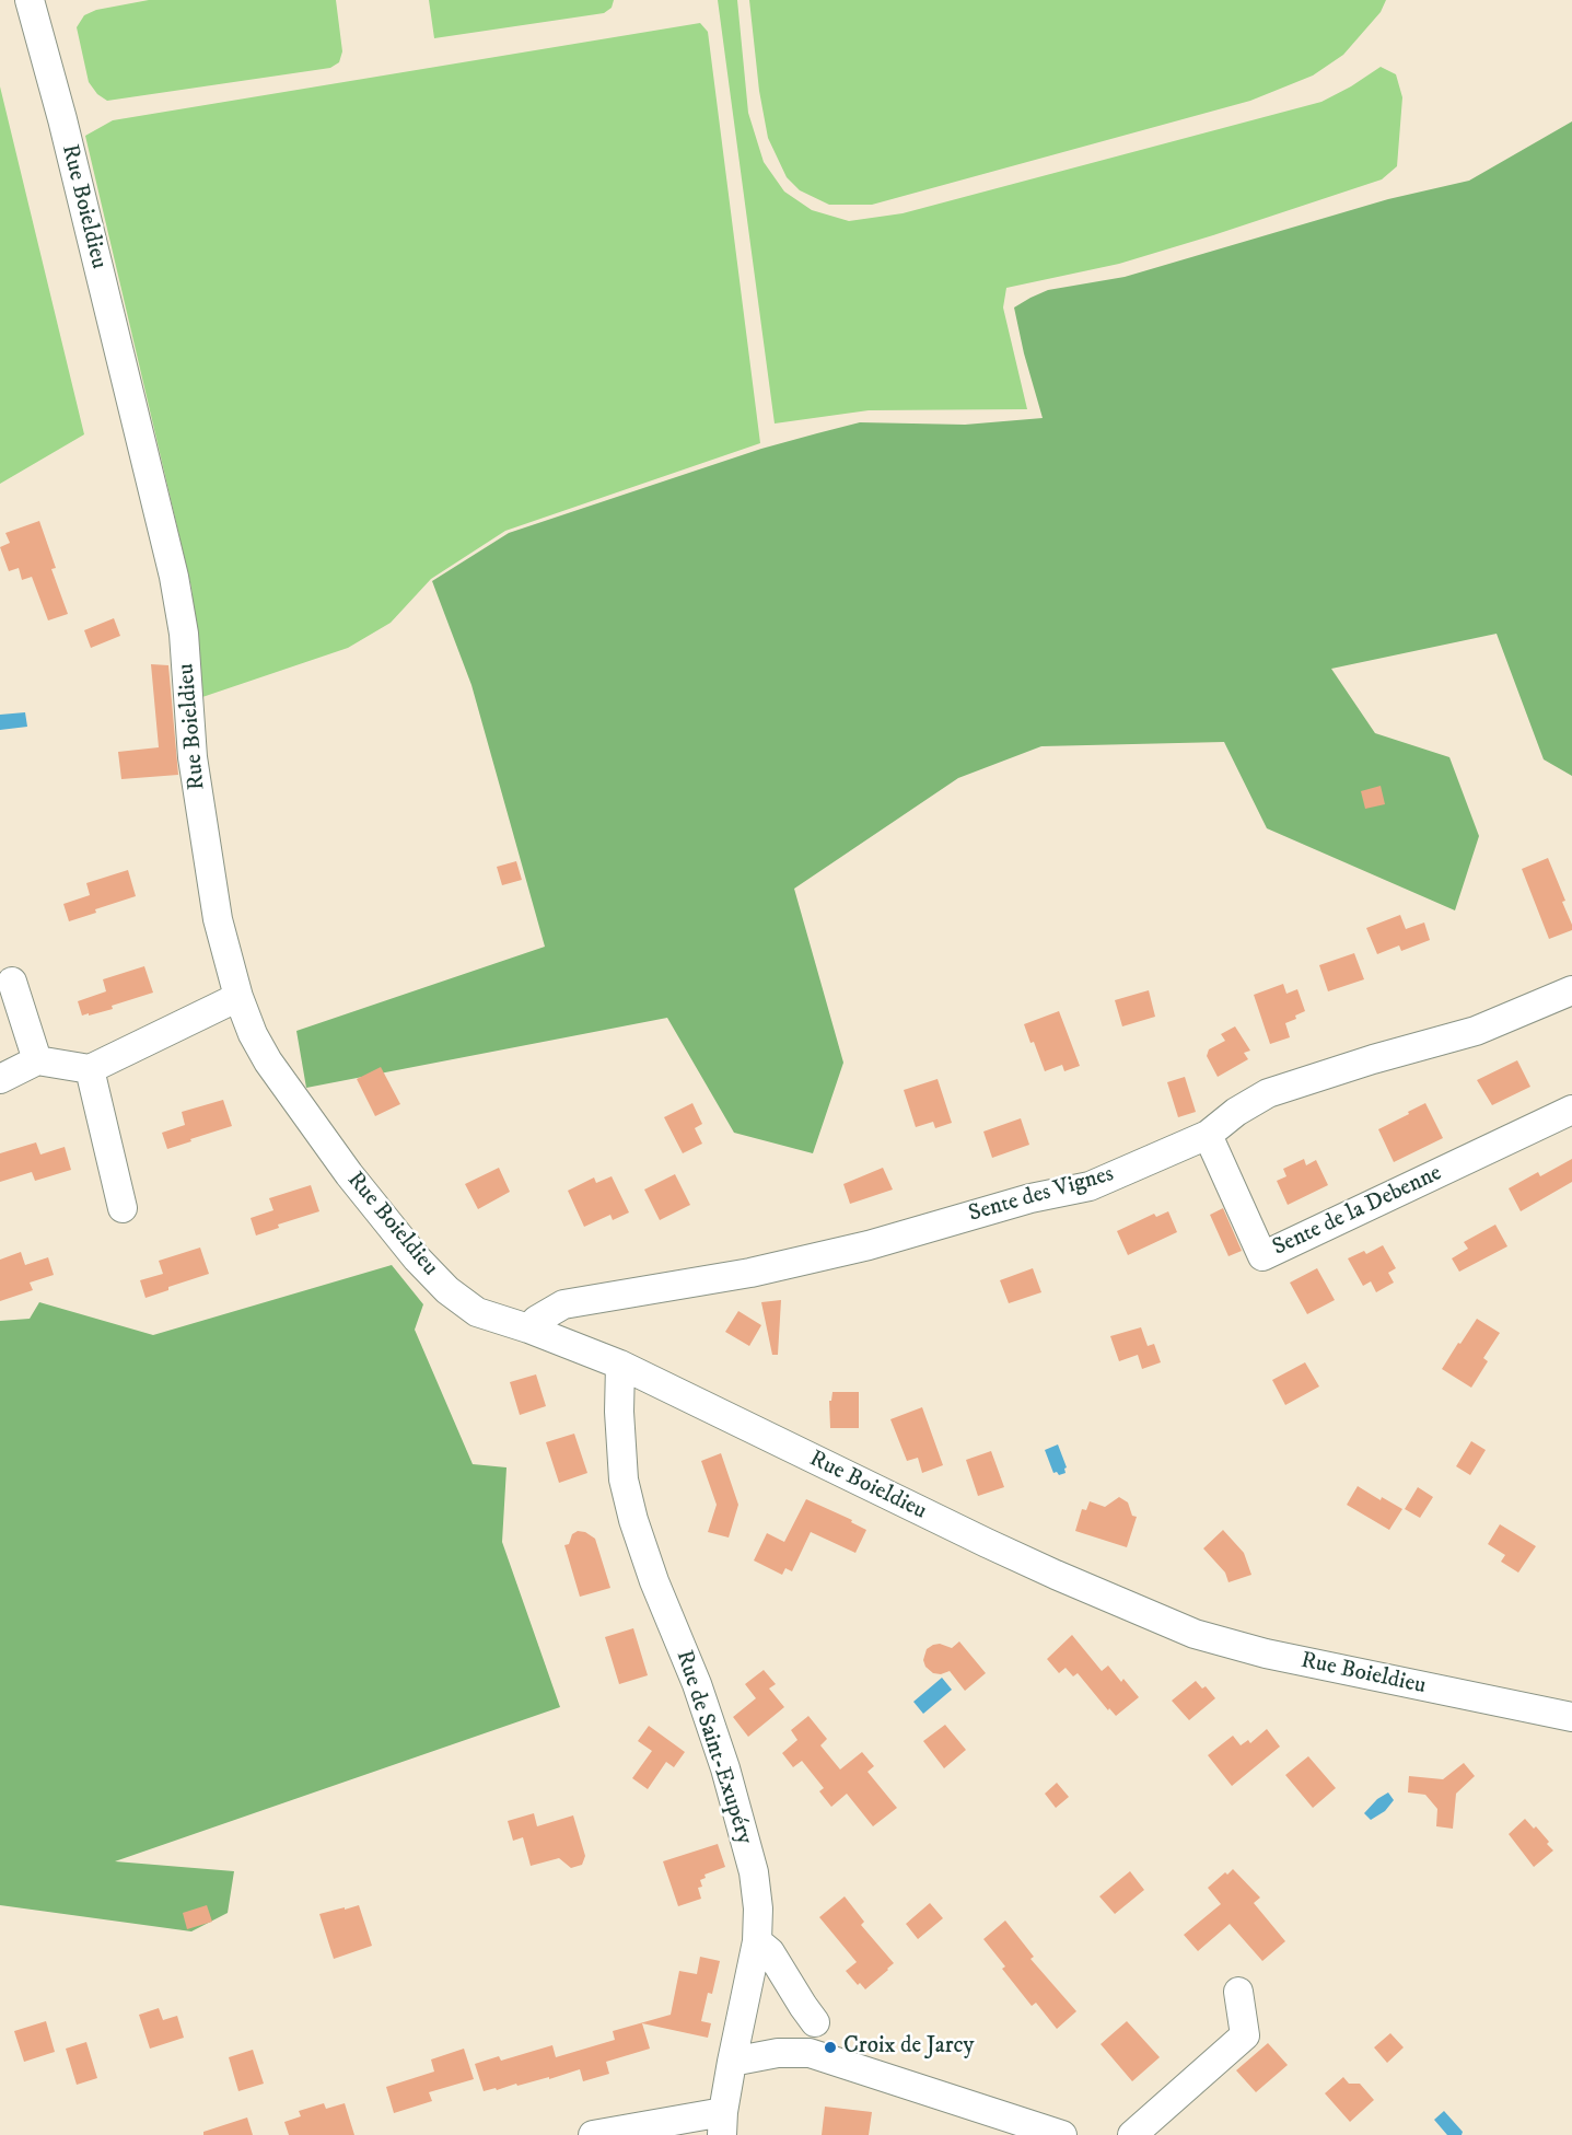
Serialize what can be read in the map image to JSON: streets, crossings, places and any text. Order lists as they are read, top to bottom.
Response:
{
  "streets": {
    "street": [
      "Rue Boieldieu",
      "Sente des Vignes",
      "Sente de la Debenne",
      "Rue de Saint-Exupéry"
    ]
  },
  "crossings": [
    ["Rue Boieldieu", "Sente des Vignes"],
    ["Rue Boieldieu", "Rue de Saint-Exupéry"],
    ["Sente des Vignes", "Sente de la Debenne"]
  ],
  "places": ["Croix de Jarcy"]
}
